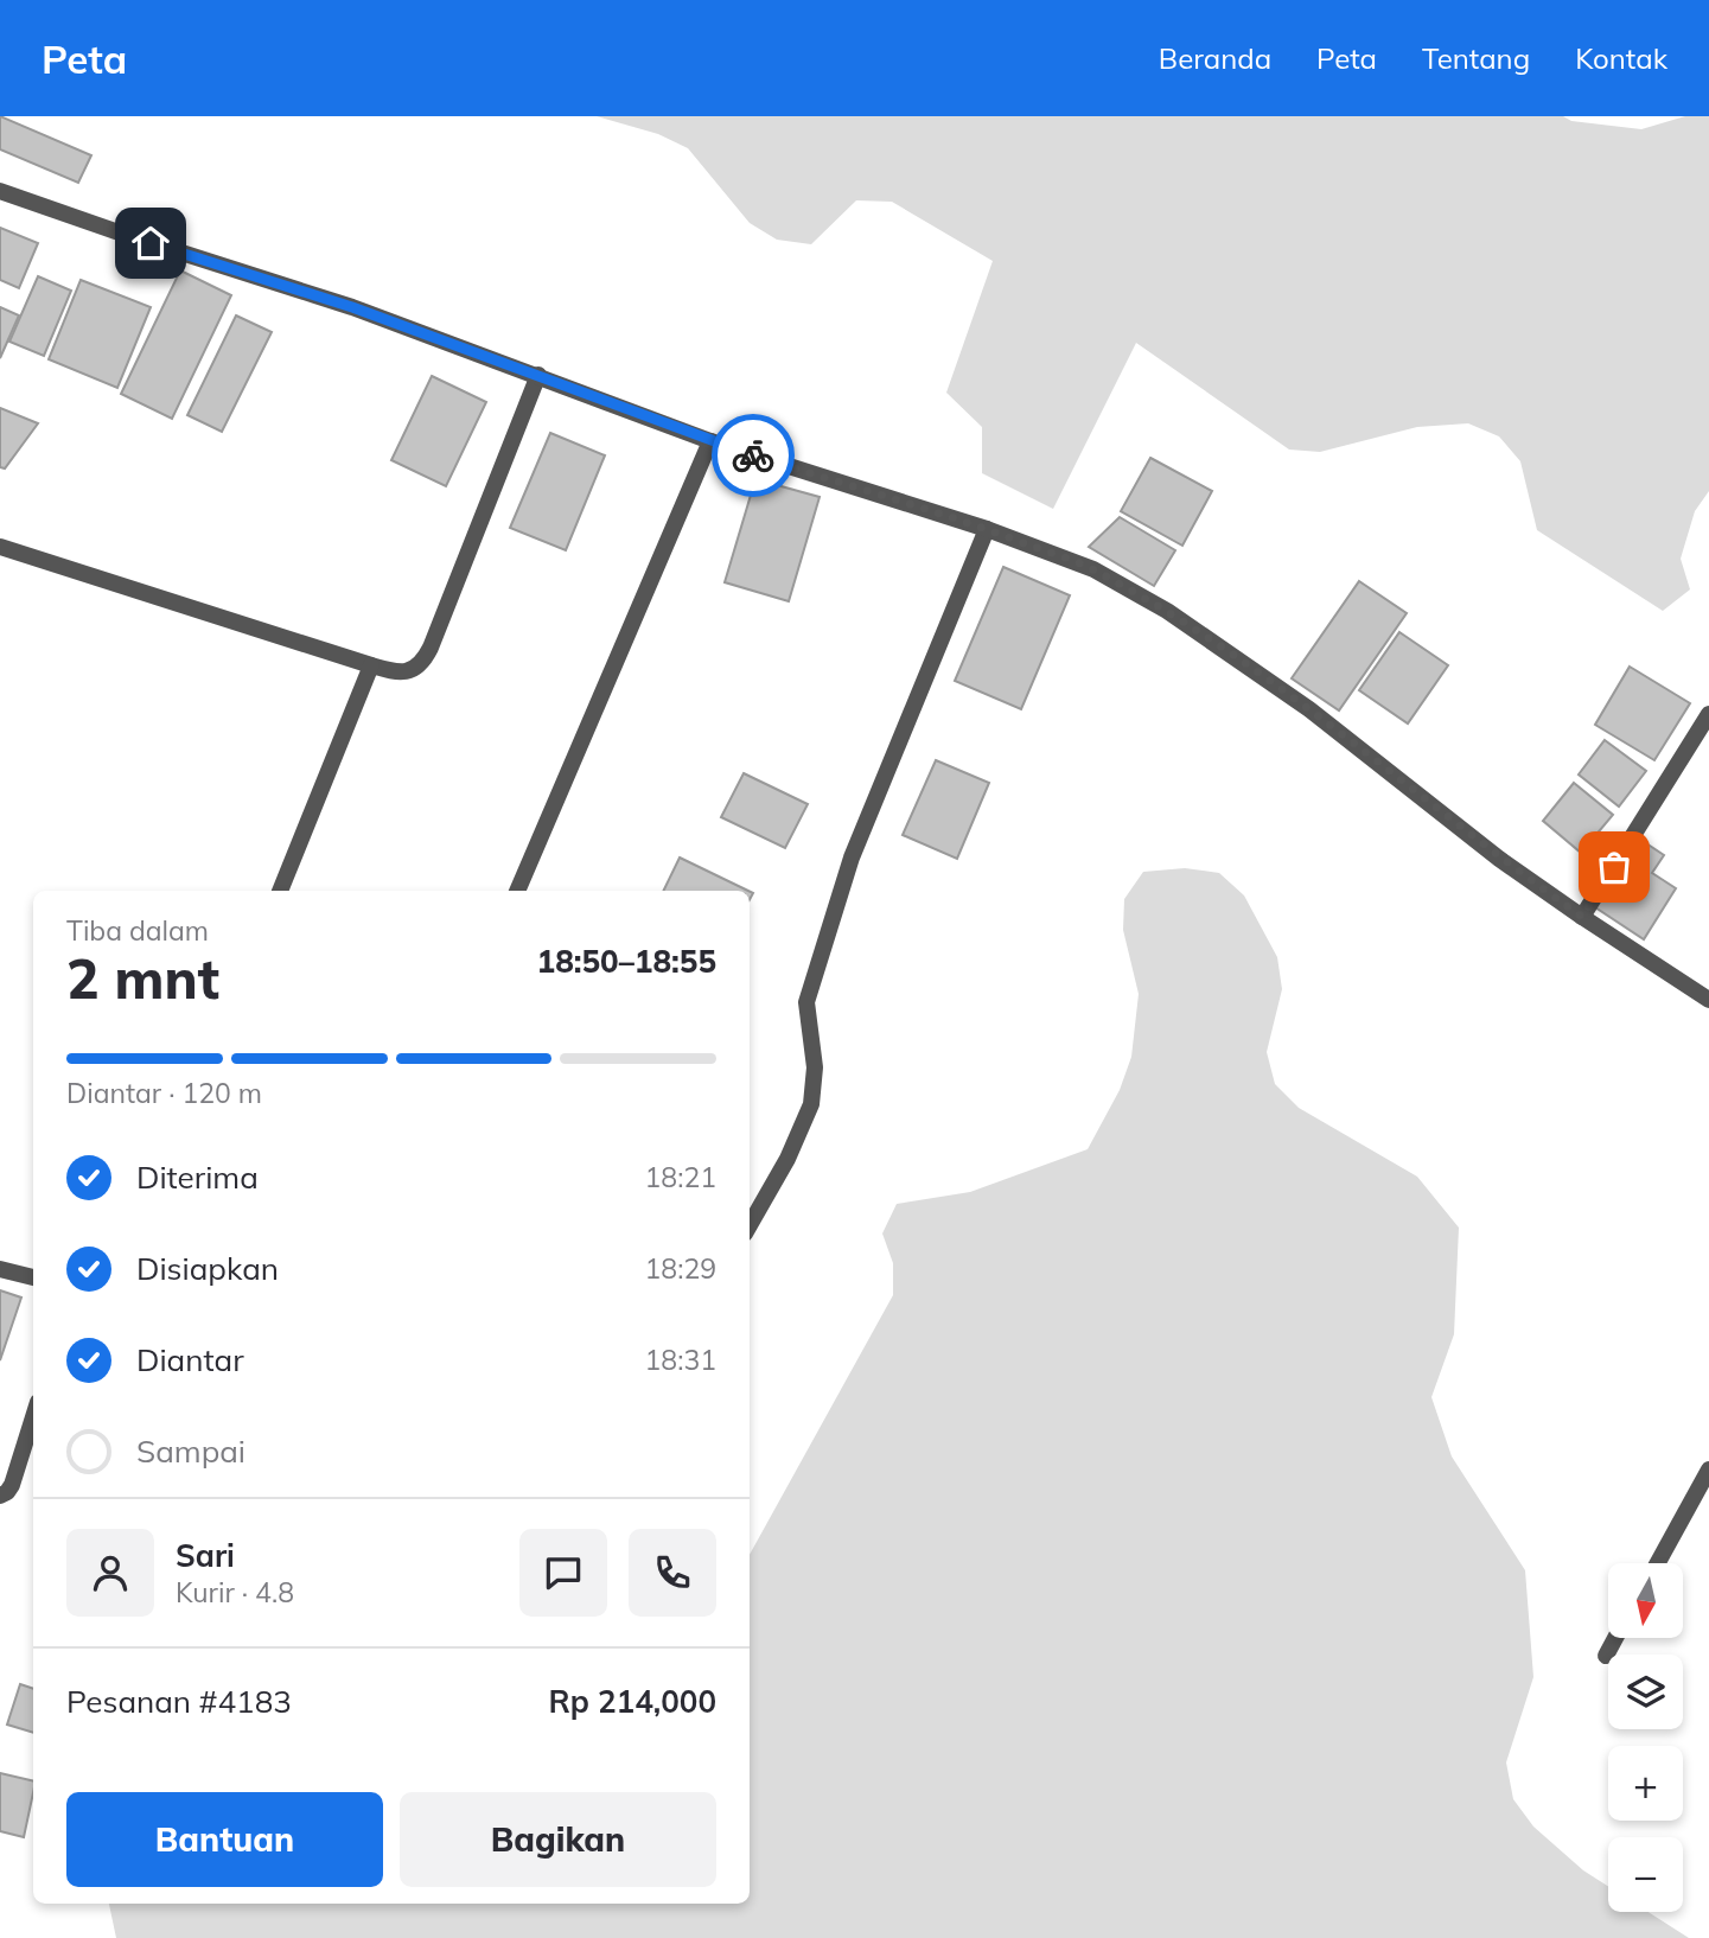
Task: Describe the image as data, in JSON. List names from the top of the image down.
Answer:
{
  "north": "bottom",
  "page": {
    "header": "Peta",
    "nav": [
      "Beranda",
      "Peta",
      "Tentang",
      "Kontak"
    ],
    "heading": ["2 mnt", "Tiba dalam", "18:50–18:55"],
    "panel": [
      "Sari",
      "Kurir · 4.8",
      "Pesanan #4183",
      "Rp 214,000"
    ],
    "bar": "Diantar · 120 m",
    "list": [
      ["Diterima", "18:21"],
      ["Disiapkan", "18:29"],
      ["Diantar", "18:31"],
      "Sampai"
    ],
    "map_buttons": ["+", "−"],
    "buttons": ["Bantuan", "Bagikan"]
  }
}
